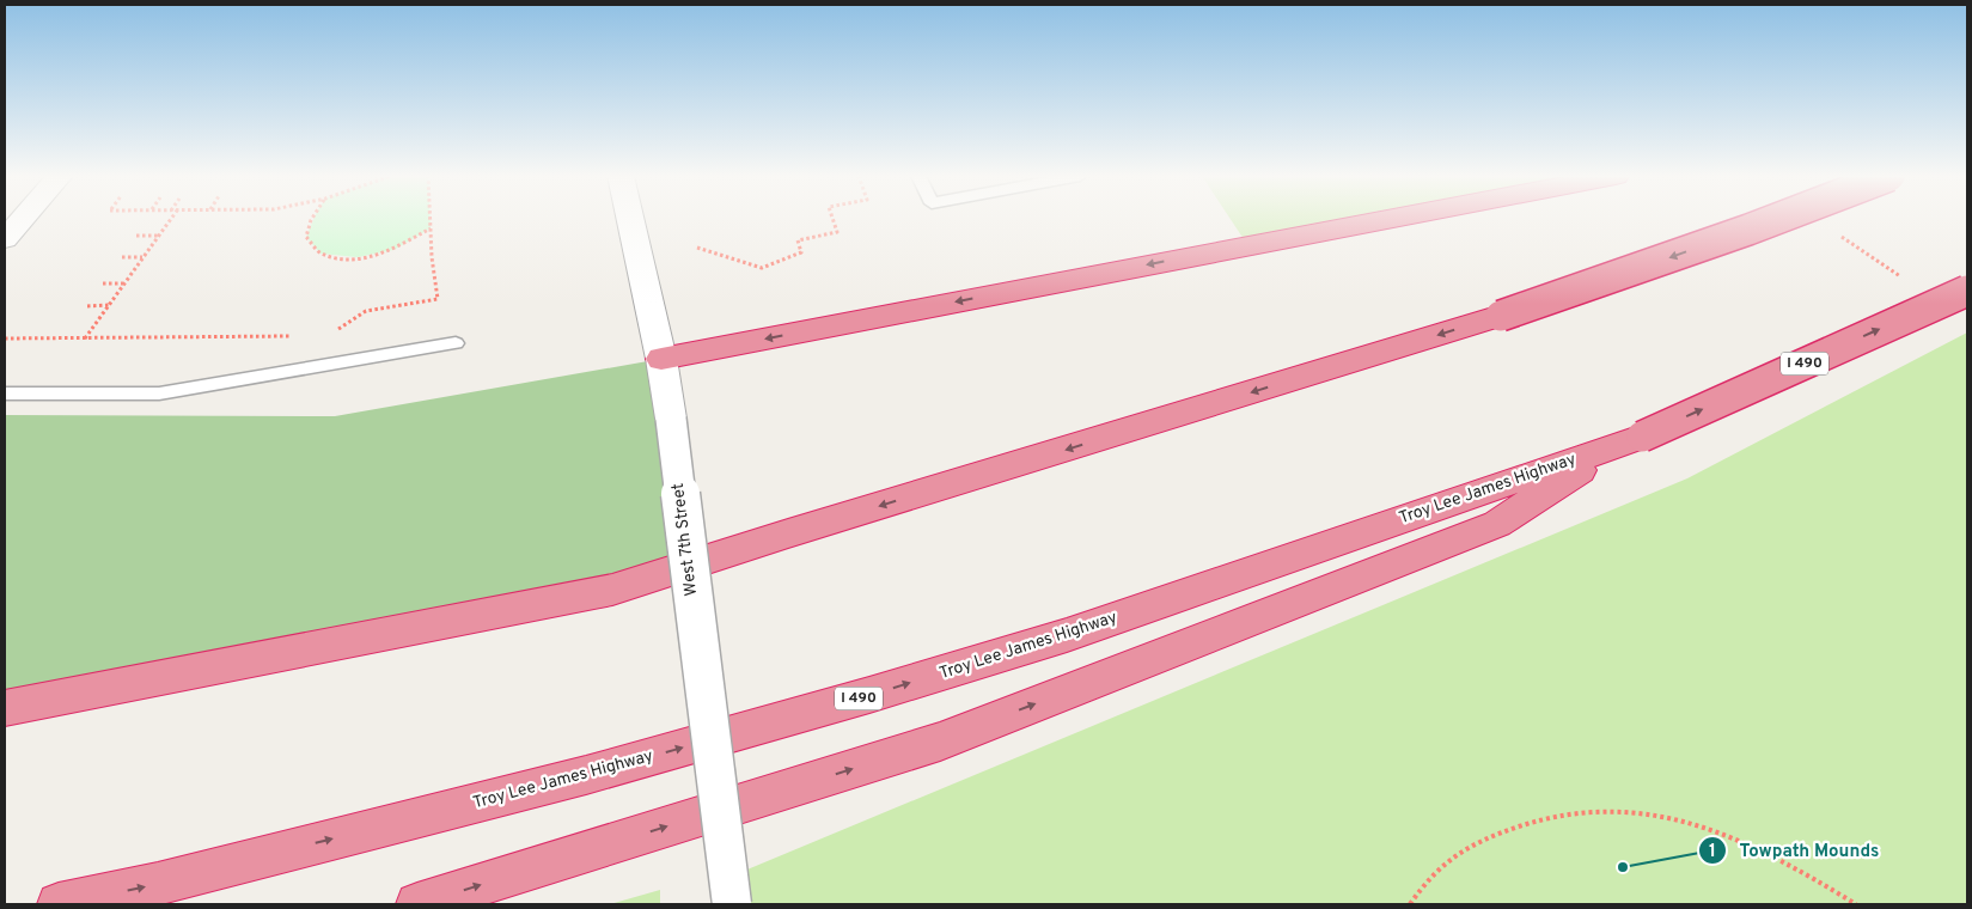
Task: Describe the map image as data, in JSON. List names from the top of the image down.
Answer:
{
  "streets": {
    "highway": ["I 490", "Troy Lee James Highway"],
    "street": ["West 7th Street"]
  },
  "places": ["Towpath Mounds"]
}
